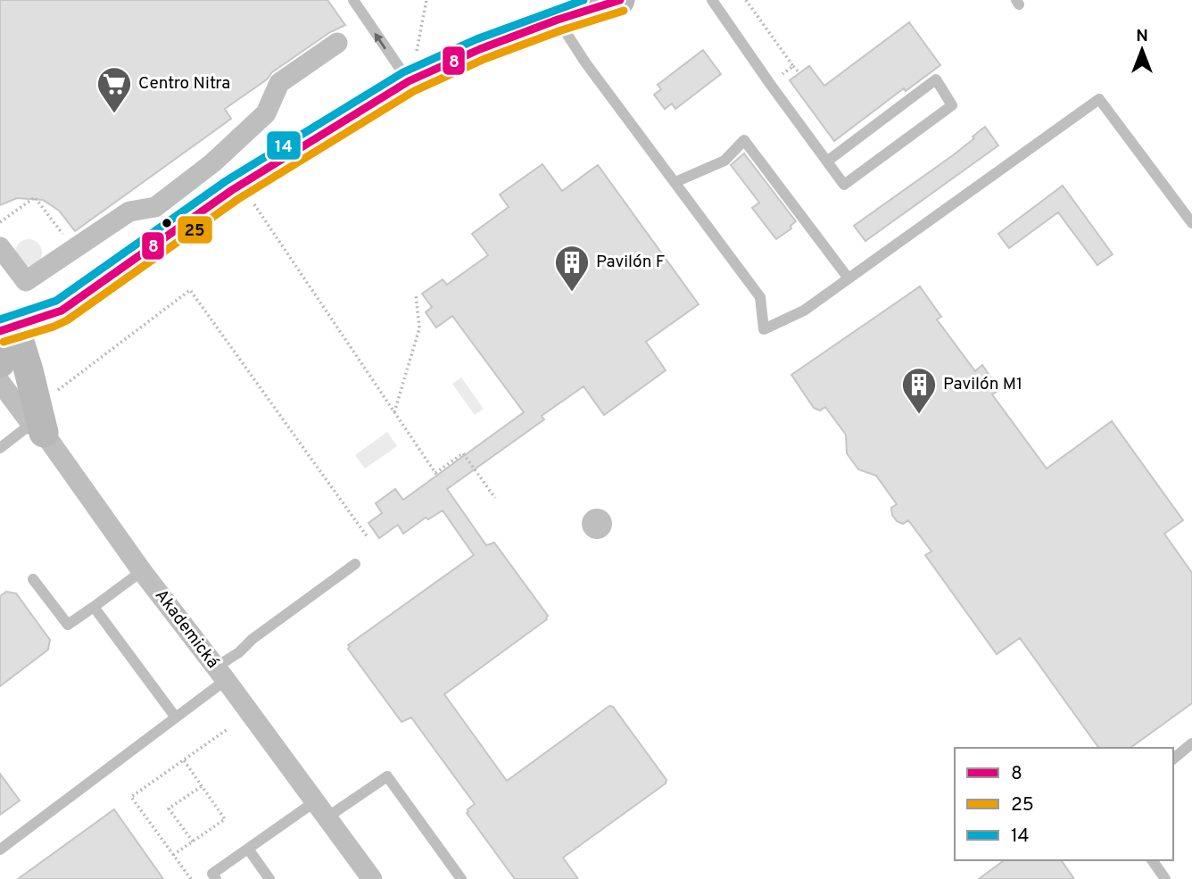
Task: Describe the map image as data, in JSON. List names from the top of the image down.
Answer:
{
  "streets": {
    "street": ["Akademická"]
  },
  "places": {
    "supermarket": ["Centro Nitra"],
    "building": ["Pavilón F", "Pavilón M1"]
  },
  "lines": ["transit line 8", "transit line 14", "transit line 25"],
  "legend": ["8", "25", "14"],
  "north": "top"
}
